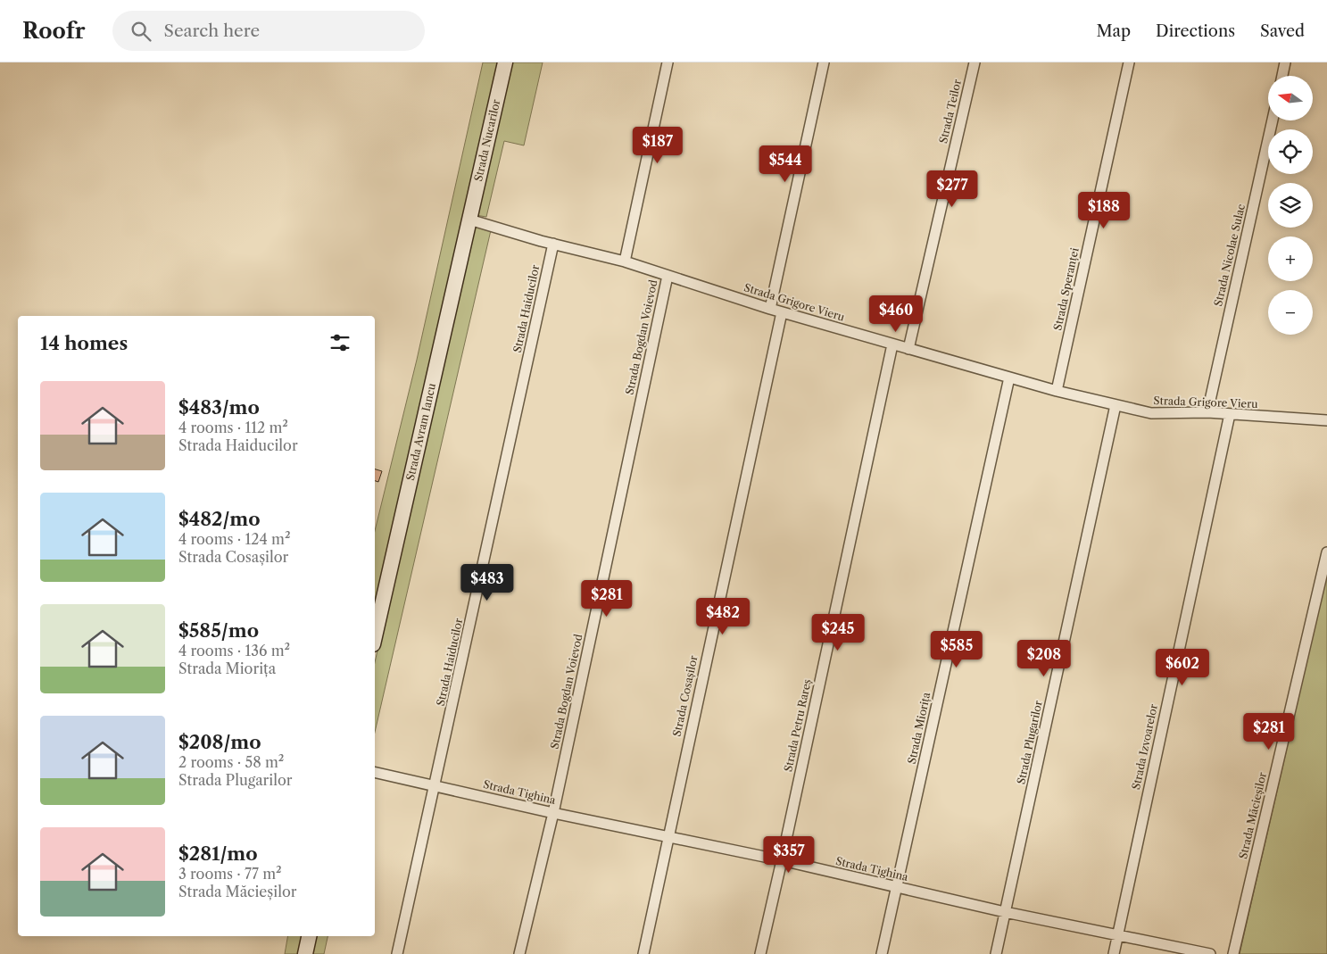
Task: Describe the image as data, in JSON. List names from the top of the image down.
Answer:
{
  "streets": {
    "street": [
      "Strada Teilor",
      "Strada Nucarilor",
      "Strada Nicolae Sulac",
      "Strada Speranței",
      "Strada Grigore Vieru",
      "Strada Haiducilor",
      "Strada Bogdan Voievod",
      "Strada Avram Iancu",
      "Strada Cosașilor",
      "Strada Petru Rareș",
      "Strada Miorița",
      "Strada Plugarilor",
      "Strada Izvoarelor",
      "Strada Tighina",
      "Strada Măcieșilor"
    ]
  },
  "crossings": [
    ["Strada Teilor", "Strada Grigore Vieru"],
    ["Strada Nucarilor", "Strada Grigore Vieru"],
    ["Strada Nucarilor", "Strada Avram Iancu"],
    ["Strada Nicolae Sulac", "Strada Grigore Vieru"],
    ["Strada Speranței", "Strada Grigore Vieru"],
    ["Strada Grigore Vieru", "Strada Haiducilor"],
    ["Strada Grigore Vieru", "Strada Bogdan Voievod"],
    ["Strada Grigore Vieru", "Strada Avram Iancu"],
    ["Strada Grigore Vieru", "Strada Cosașilor"],
    ["Strada Grigore Vieru", "Strada Petru Rareș"],
    ["Strada Grigore Vieru", "Strada Miorița"],
    ["Strada Grigore Vieru", "Strada Plugarilor"],
    ["Strada Grigore Vieru", "Strada Izvoarelor"],
    ["Strada Haiducilor", "Strada Tighina"],
    ["Strada Bogdan Voievod", "Strada Tighina"],
    ["Strada Cosașilor", "Strada Tighina"],
    ["Strada Petru Rareș", "Strada Tighina"],
    ["Strada Miorița", "Strada Tighina"],
    ["Strada Plugarilor", "Strada Tighina"],
    ["Strada Izvoarelor", "Strada Tighina"]
  ],
  "north": "left",
  "page": {
    "header": "Roofr",
    "search": "Search here",
    "nav": ["Map", "Directions", "Saved"],
    "map_buttons": ["+", "−"],
    "price": [
      "$187",
      "$544",
      "$277",
      "$188",
      "$460",
      "$483",
      "$281",
      "$482",
      "$245",
      "$585",
      "$208",
      "$602",
      "$281",
      "$357"
    ],
    "heading": "14 homes",
    "list": [
      {
        "name": "$483/mo",
        "note": "4 rooms · 112 m² · Strada Haiducilor"
      },
      {
        "name": "$482/mo",
        "note": "4 rooms · 124 m² · Strada Cosașilor"
      },
      {
        "name": "$585/mo",
        "note": "4 rooms · 136 m² · Strada Miorița"
      },
      {
        "name": "$208/mo",
        "note": "2 rooms · 58 m² · Strada Plugarilor"
      },
      {
        "name": "$281/mo",
        "note": "3 rooms · 77 m² · Strada Măcieșilor"
      }
    ]
  }
}
